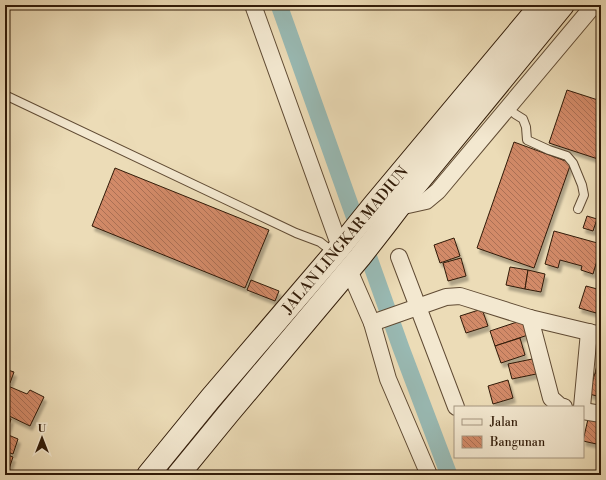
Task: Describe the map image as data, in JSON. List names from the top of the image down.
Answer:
{
  "streets": {
    "main road": ["JALAN LINGKAR MADIUN"]
  },
  "legend": ["Jalan", "Bangunan"],
  "north": "top"
}
